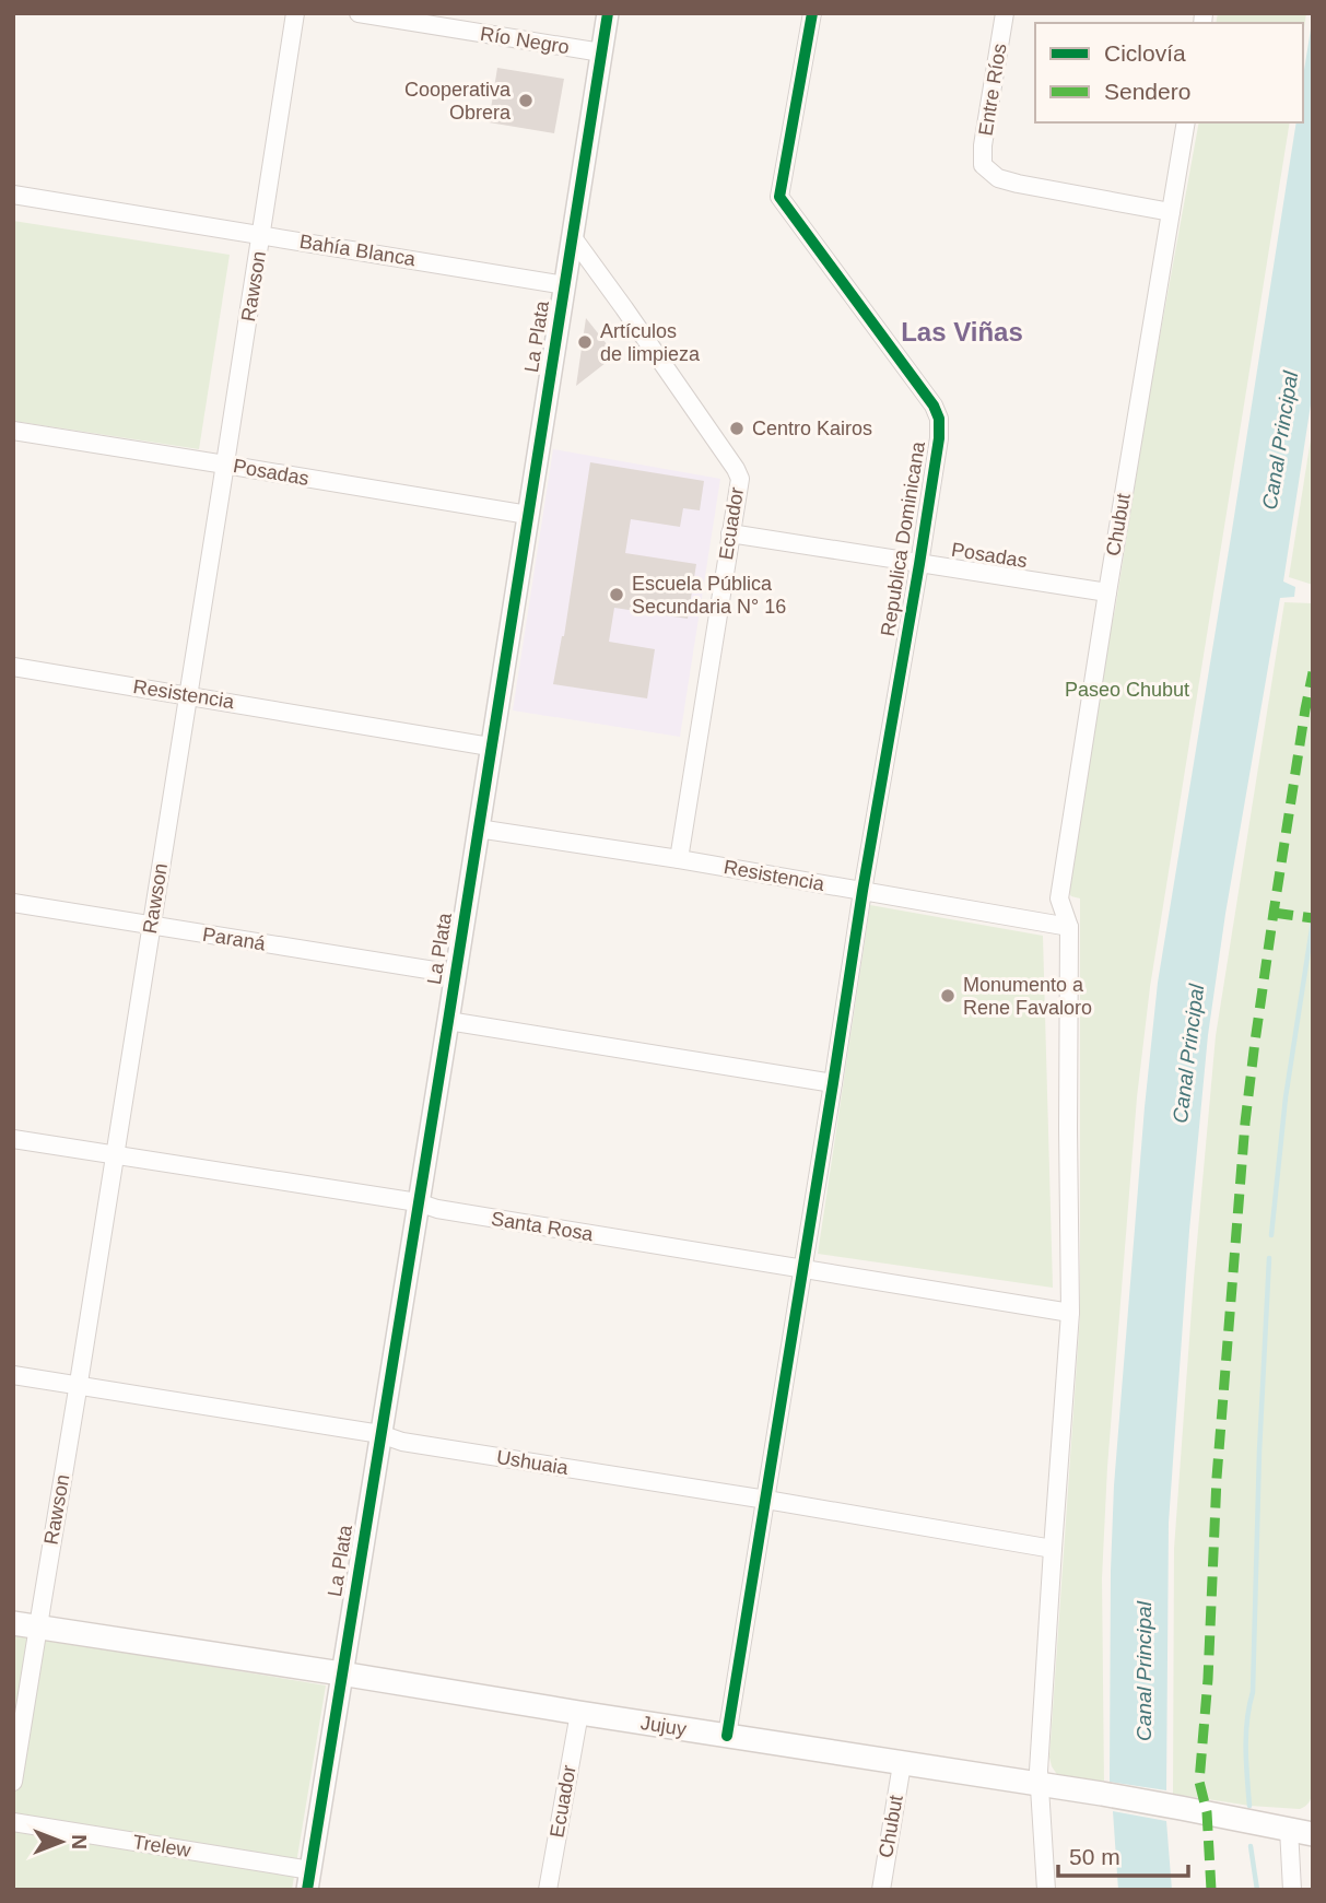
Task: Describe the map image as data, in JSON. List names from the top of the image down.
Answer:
{
  "streets": {
    "main road": ["Jujuy"],
    "street": [
      "Río Negro",
      "Entre Ríos",
      "Bahía Blanca",
      "Rawson",
      "La Plata",
      "Posadas",
      "Ecuador",
      "Chubut",
      "Republica Dominicana",
      "Resistencia",
      "Paraná",
      "Santa Rosa",
      "Ushuaia",
      "Trelew"
    ]
  },
  "crossings": [
    ["Río Negro", "La Plata"],
    ["Entre Ríos", "Chubut"],
    ["Bahía Blanca", "Rawson"],
    ["Bahía Blanca", "La Plata"],
    ["Rawson", "Posadas"],
    ["Rawson", "Resistencia"],
    ["Rawson", "Paraná"],
    ["Rawson", "Santa Rosa"],
    ["Rawson", "Ushuaia"],
    ["Rawson", "Jujuy"],
    ["La Plata", "Posadas"],
    ["La Plata", "Ecuador"],
    ["La Plata", "Resistencia"],
    ["La Plata", "Paraná"],
    ["La Plata", "Santa Rosa"],
    ["La Plata", "Ushuaia"],
    ["La Plata", "Jujuy"],
    ["La Plata", "Trelew"],
    ["Posadas", "Ecuador"],
    ["Posadas", "Chubut"],
    ["Posadas", "Republica Dominicana"],
    ["Ecuador", "Resistencia"],
    ["Ecuador", "Jujuy"],
    ["Chubut", "Resistencia"],
    ["Chubut", "Santa Rosa"],
    ["Chubut", "Ushuaia"],
    ["Chubut", "Jujuy"],
    ["Republica Dominicana", "Resistencia"],
    ["Republica Dominicana", "Santa Rosa"],
    ["Republica Dominicana", "Ushuaia"],
    ["Republica Dominicana", "Jujuy"]
  ],
  "districts": ["Las Viñas"],
  "water": ["Canal Principal"],
  "parks": ["Paseo Chubut"],
  "places": [
    "Cooperativa Obrera",
    "Artículos de limpieza",
    "Centro Kairos",
    "Escuela Pública Secundaria N° 16",
    "Monumento a Rene Favaloro"
  ],
  "legend": ["Ciclovía", "Sendero"],
  "scale_bar": "50 m",
  "north": "right"
}
